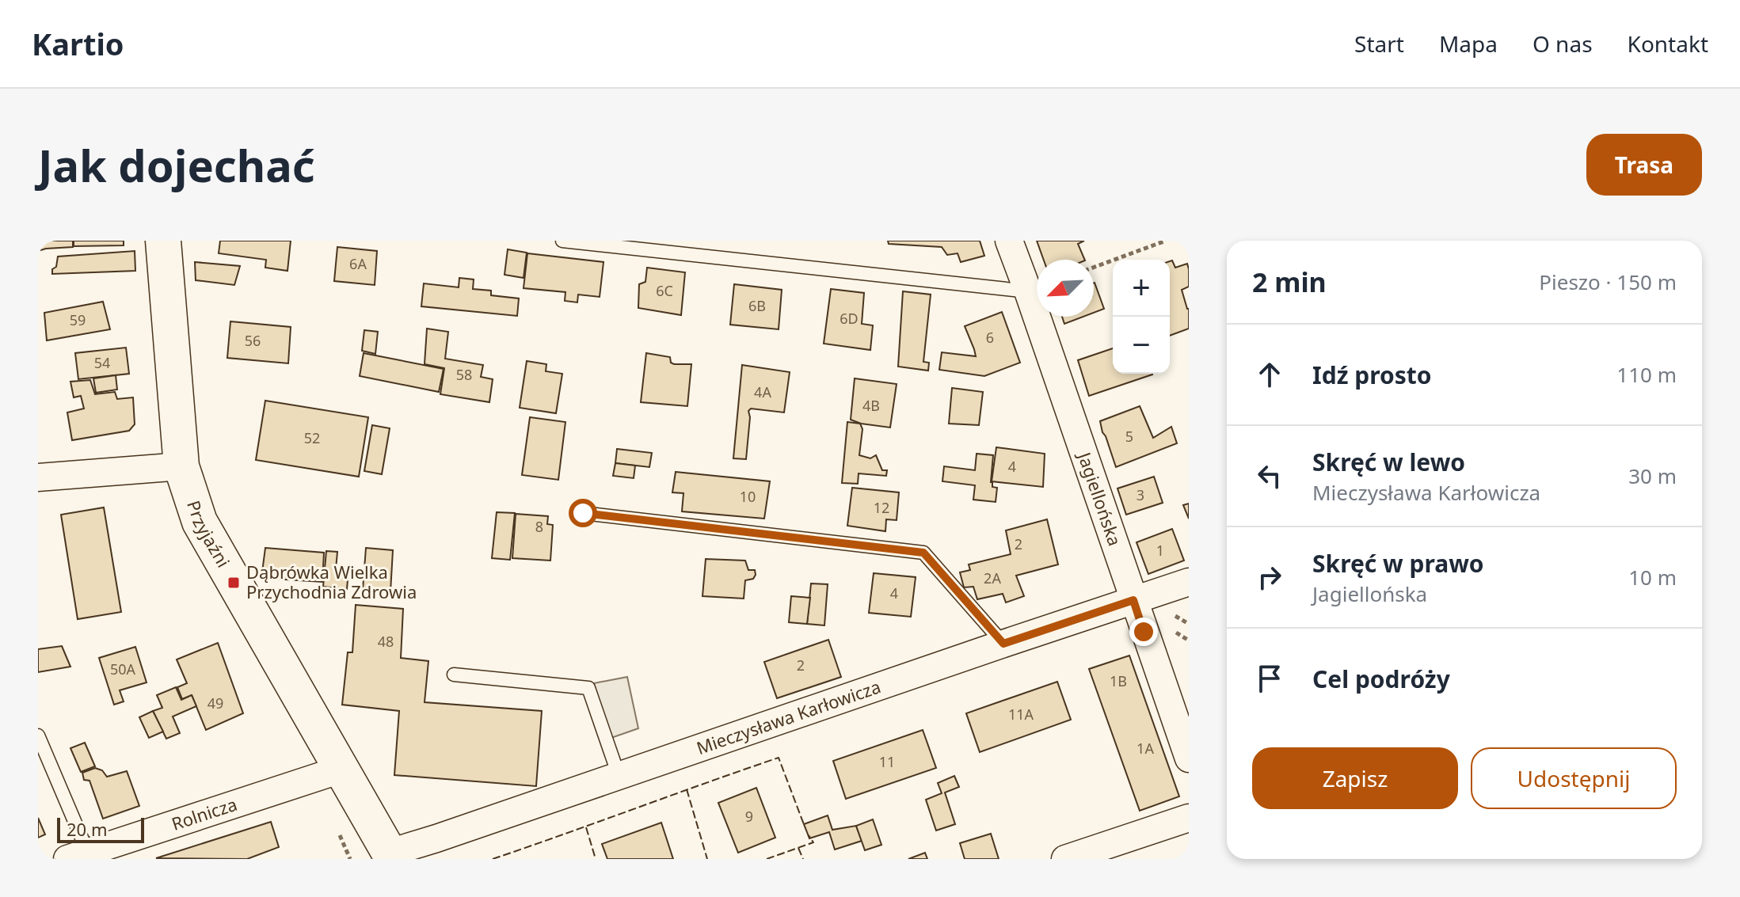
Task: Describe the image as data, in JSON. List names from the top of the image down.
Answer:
{
  "streets": {
    "street": [
      "Jagiellońska",
      "Przyjaźni",
      "Mieczysława Karłowicza",
      "Rolnicza"
    ]
  },
  "crossings": [
    ["Jagiellońska", "Mieczysława Karłowicza"],
    ["Przyjaźni", "Mieczysława Karłowicza"],
    ["Przyjaźni", "Rolnicza"]
  ],
  "places": {
    "transit": ["Dąbrówka Wielka Przychodnia Zdrowia"]
  },
  "house_numbers": [
    "6A",
    "6C",
    "6B",
    "6D",
    "59",
    "6",
    "56",
    "54",
    "58",
    "4A",
    "4B",
    "5",
    "52",
    "4",
    "3",
    "10",
    "12",
    "8",
    "2",
    "1",
    "2A",
    "4",
    "48",
    "2",
    "50A",
    "1B",
    "49",
    "11A",
    "1A",
    "11",
    "9"
  ],
  "scale_bar": "20 m",
  "north": "bottom left",
  "page": {
    "header": "Kartio",
    "nav": [
      "Start",
      "Mapa",
      "O nas",
      "Kontakt"
    ],
    "buttons": [
      "Trasa",
      ["Zapisz", "Udostępnij"]
    ],
    "title": "Jak dojechać",
    "heading": ["2 min", "Pieszo · 150 m"],
    "map_buttons": ["+", "−"],
    "list": [
      ["Idź prosto", "110 m"],
      ["Skręć w lewo", "Mieczysława Karłowicza", "30 m"],
      ["Skręć w prawo", "Jagiellońska", "10 m"],
      "Cel podróży"
    ],
    "scale": "20 m"
  }
}
